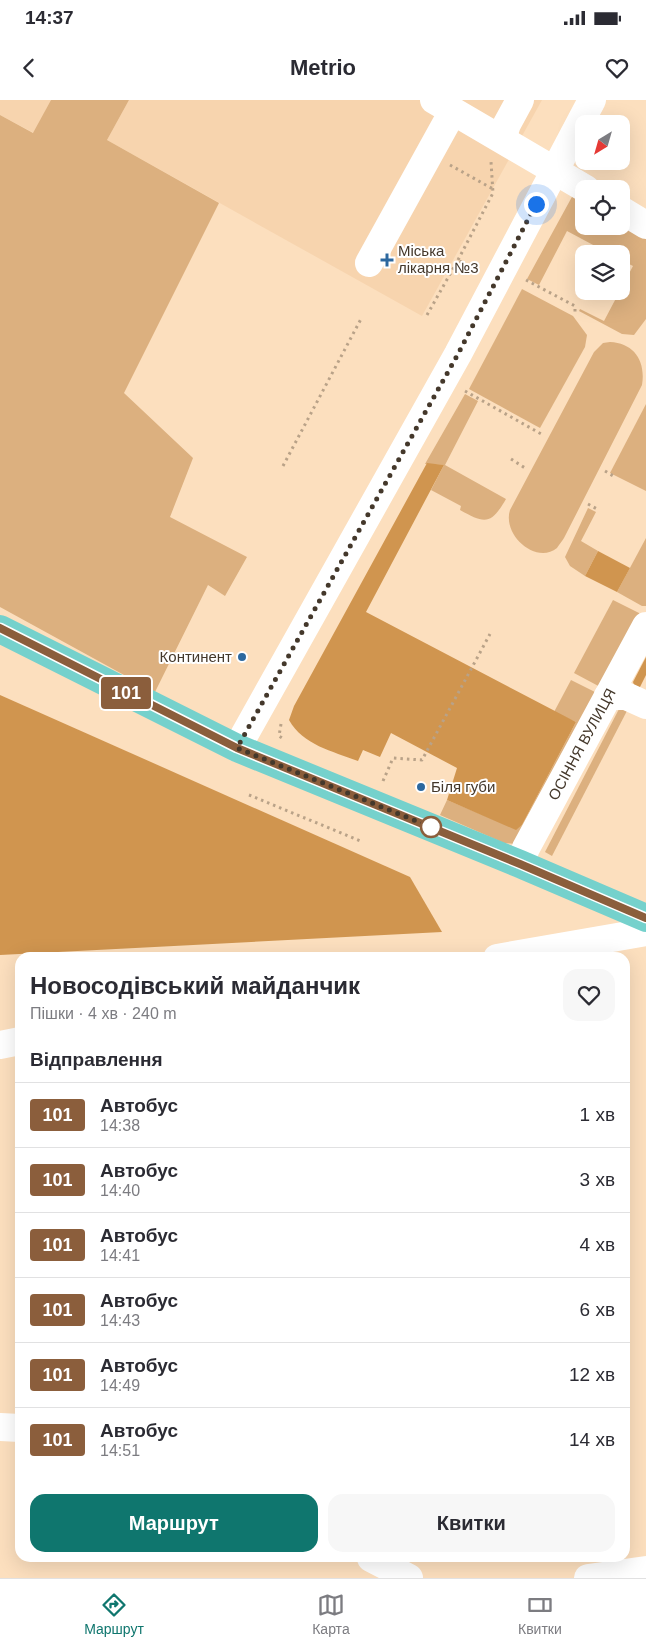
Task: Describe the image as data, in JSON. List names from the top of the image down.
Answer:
{
  "streets": {
    "street": ["ОСІННЯ ВУЛИЦЯ"]
  },
  "places": {
    "health": ["Міська лікарня №3"],
    "other": ["Континент", "Біля губи"]
  },
  "lines": ["bus line 101"],
  "north": "bottom left",
  "page": {
    "status": "14:37",
    "header": "Metrio",
    "on_map": "101",
    "heading": [
      ["Новосодівський майданчик", "Пішки · 4 хв · 240 m"],
      "Відправлення"
    ],
    "list": [
      {
        "mark": "101",
        "name": "Автобус",
        "note": "14:38",
        "value": "1 хв"
      },
      {
        "mark": "101",
        "name": "Автобус",
        "note": "14:40",
        "value": "3 хв"
      },
      {
        "mark": "101",
        "name": "Автобус",
        "note": "14:41",
        "value": "4 хв"
      },
      {
        "mark": "101",
        "name": "Автобус",
        "note": "14:43",
        "value": "6 хв"
      },
      {
        "mark": "101",
        "name": "Автобус",
        "note": "14:49",
        "value": "12 хв"
      },
      {
        "mark": "101",
        "name": "Автобус",
        "note": "14:51",
        "value": "14 хв"
      }
    ],
    "buttons": ["Маршрут", "Квитки"],
    "tabs": ["Маршрут", "Карта", "Квитки"]
  }
}
